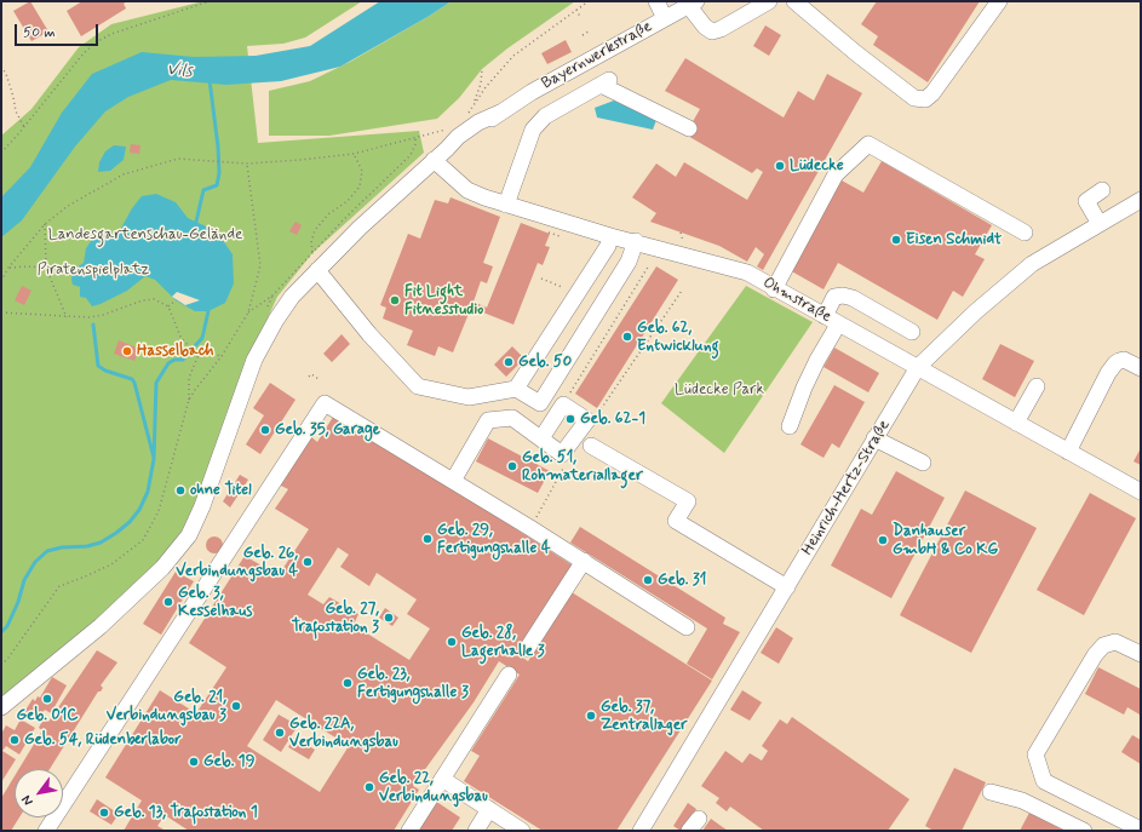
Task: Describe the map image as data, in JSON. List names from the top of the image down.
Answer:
{
  "streets": {
    "street": ["Bayernwerkstraße", "Ohmstraße", "Heinrich-Hertz-Straße"]
  },
  "crossings": [
    ["Bayernwerkstraße", "Ohmstraße"],
    ["Ohmstraße", "Heinrich-Hertz-Straße"]
  ],
  "water": ["Vils"],
  "parks": ["Landesgartenschau-Gelände", "Piratenspielplatz", "Lüdecke Park"],
  "places": [
    "Lüdecke",
    "Eisen Schmidt",
    "Fit Light Fitnesstudio",
    "Geb. 62, Entwicklung",
    "Hasselbach",
    "Geb. 50",
    "Geb. 62-1",
    "Geb. 35, Garage",
    "Geb. 51, Rohmateriallager",
    "ohne Titel",
    "Geb. 29, Fertigungshalle 4",
    "Danhauser GmbH & Co KG",
    "Geb. 26, Verbindungsbau 4",
    "Geb. 31",
    "Geb. 3, Kesselhaus",
    "Geb. 27, Trafostation 3",
    "Geb. 28, Lagerhalle 3",
    "Geb. 23, Fertigungshalle 3",
    "Geb. 01C",
    "Geb. 21, Verbindungsbau 3",
    "Geb. 37, Zentrallager",
    "Geb. 22A, Verbindungsbau",
    "Geb. 54, Rüdenberlabor",
    "Geb. 19",
    "Geb. 22, Verbindungsbau",
    "Geb. 13, Trafostation 1"
  ],
  "scale_bar": "50 m",
  "north": "bottom left"
}
